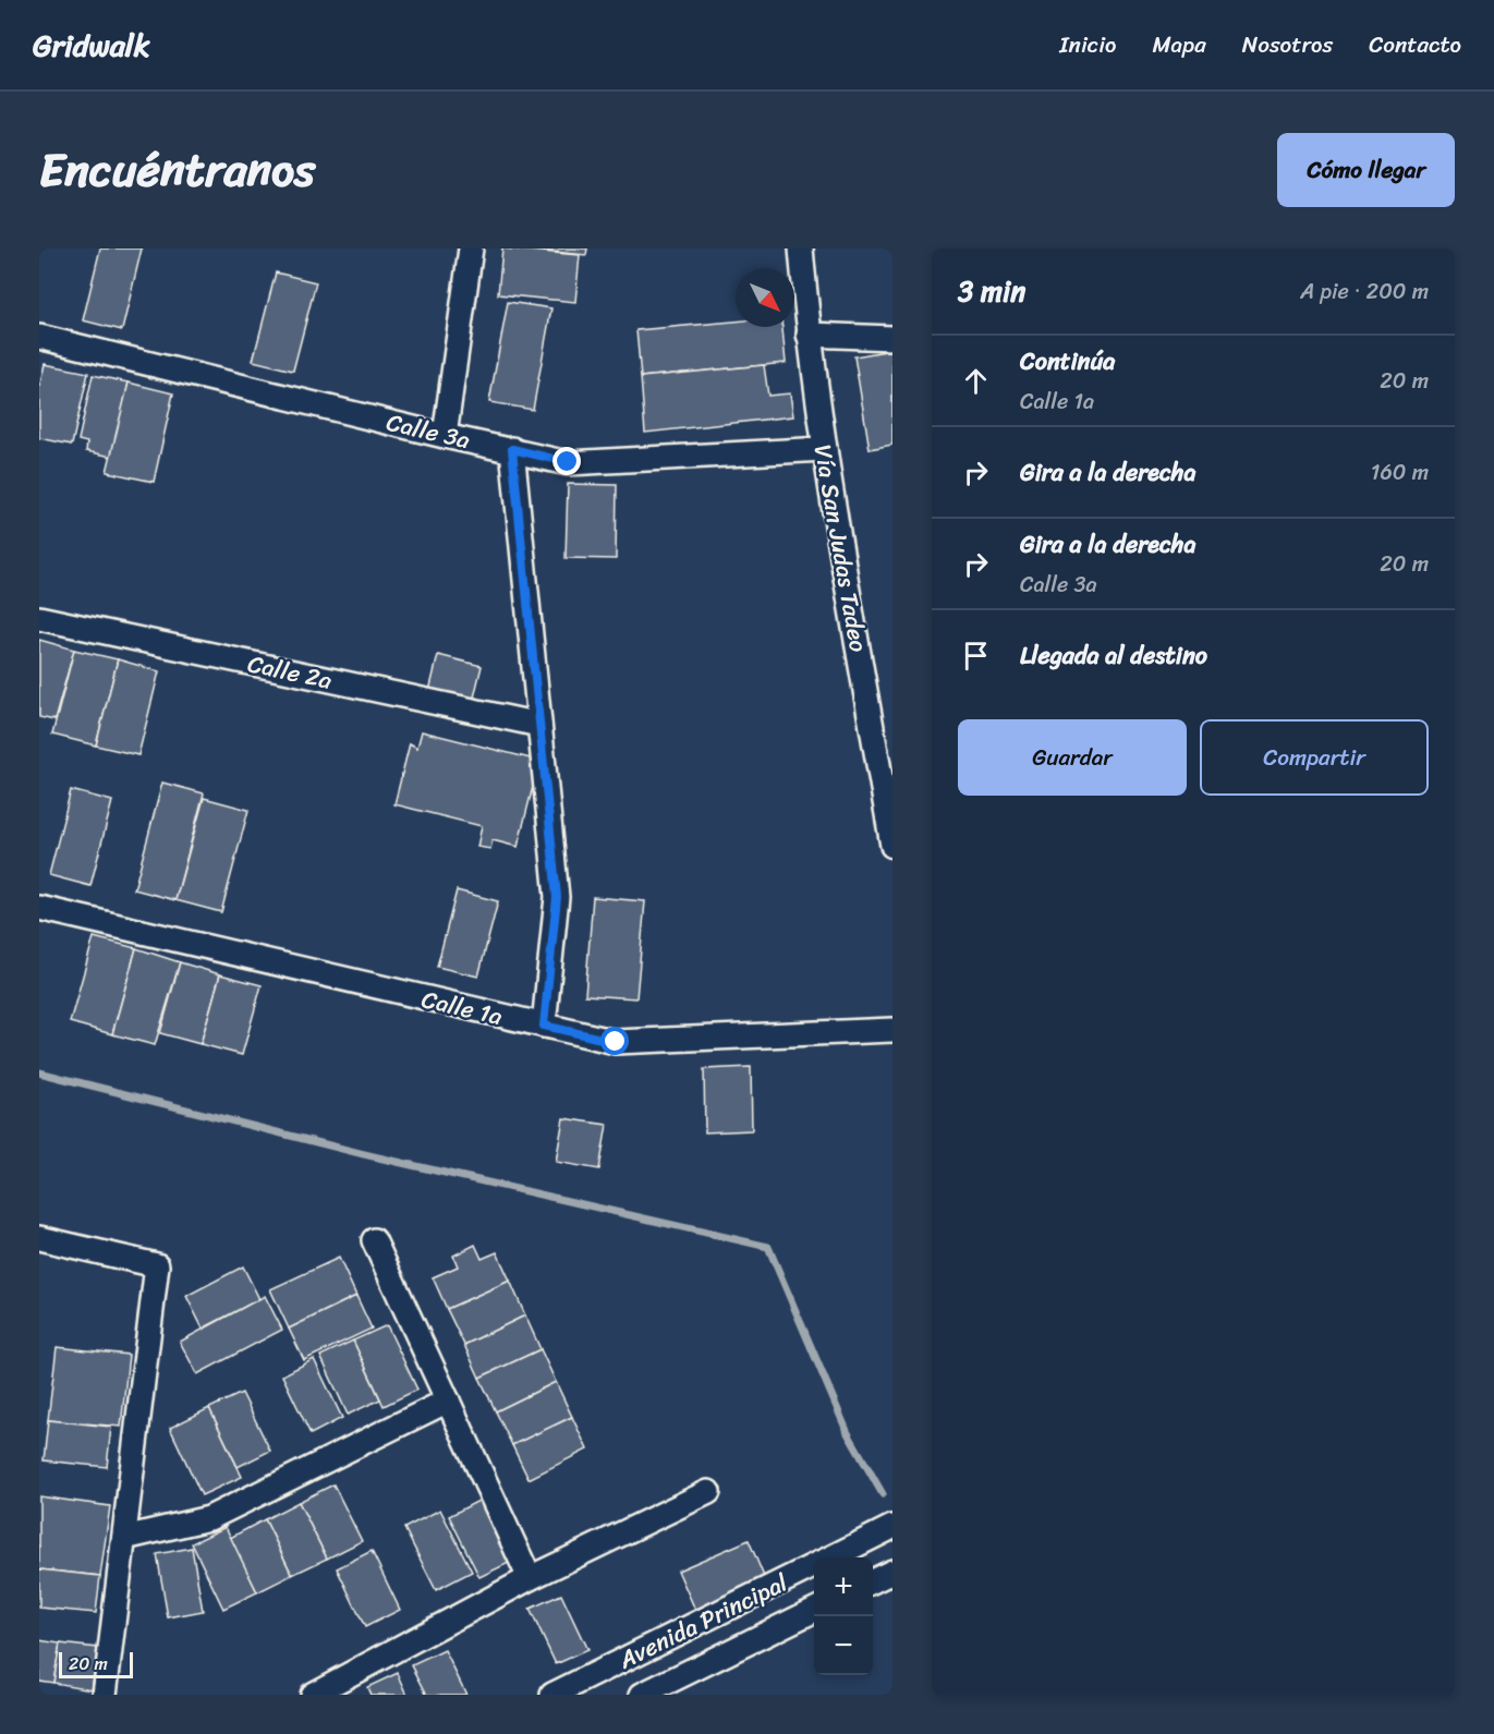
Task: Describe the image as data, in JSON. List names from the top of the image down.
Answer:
{
  "streets": {
    "street": [
      "Calle 3a",
      "Vía San Judas Tadeo",
      "Calle 2a",
      "Calle 1a",
      "Avenida Principal"
    ]
  },
  "crossings": [
    ["Calle 3a", "Vía San Judas Tadeo"]
  ],
  "scale_bar": "20 m",
  "north": "bottom right",
  "page": {
    "header": "Gridwalk",
    "nav": [
      "Inicio",
      "Mapa",
      "Nosotros",
      "Contacto"
    ],
    "title": "Encuéntranos",
    "buttons": [
      "Cómo llegar",
      ["Guardar", "Compartir"]
    ],
    "heading": ["3 min", "A pie · 200 m"],
    "list": [
      ["Continúa", "Calle 1a", "20 m"],
      ["Gira a la derecha", "160 m"],
      ["Gira a la derecha", "Calle 3a", "20 m"],
      "Llegada al destino"
    ],
    "map_buttons": ["+", "−"],
    "scale": "20 m"
  }
}
